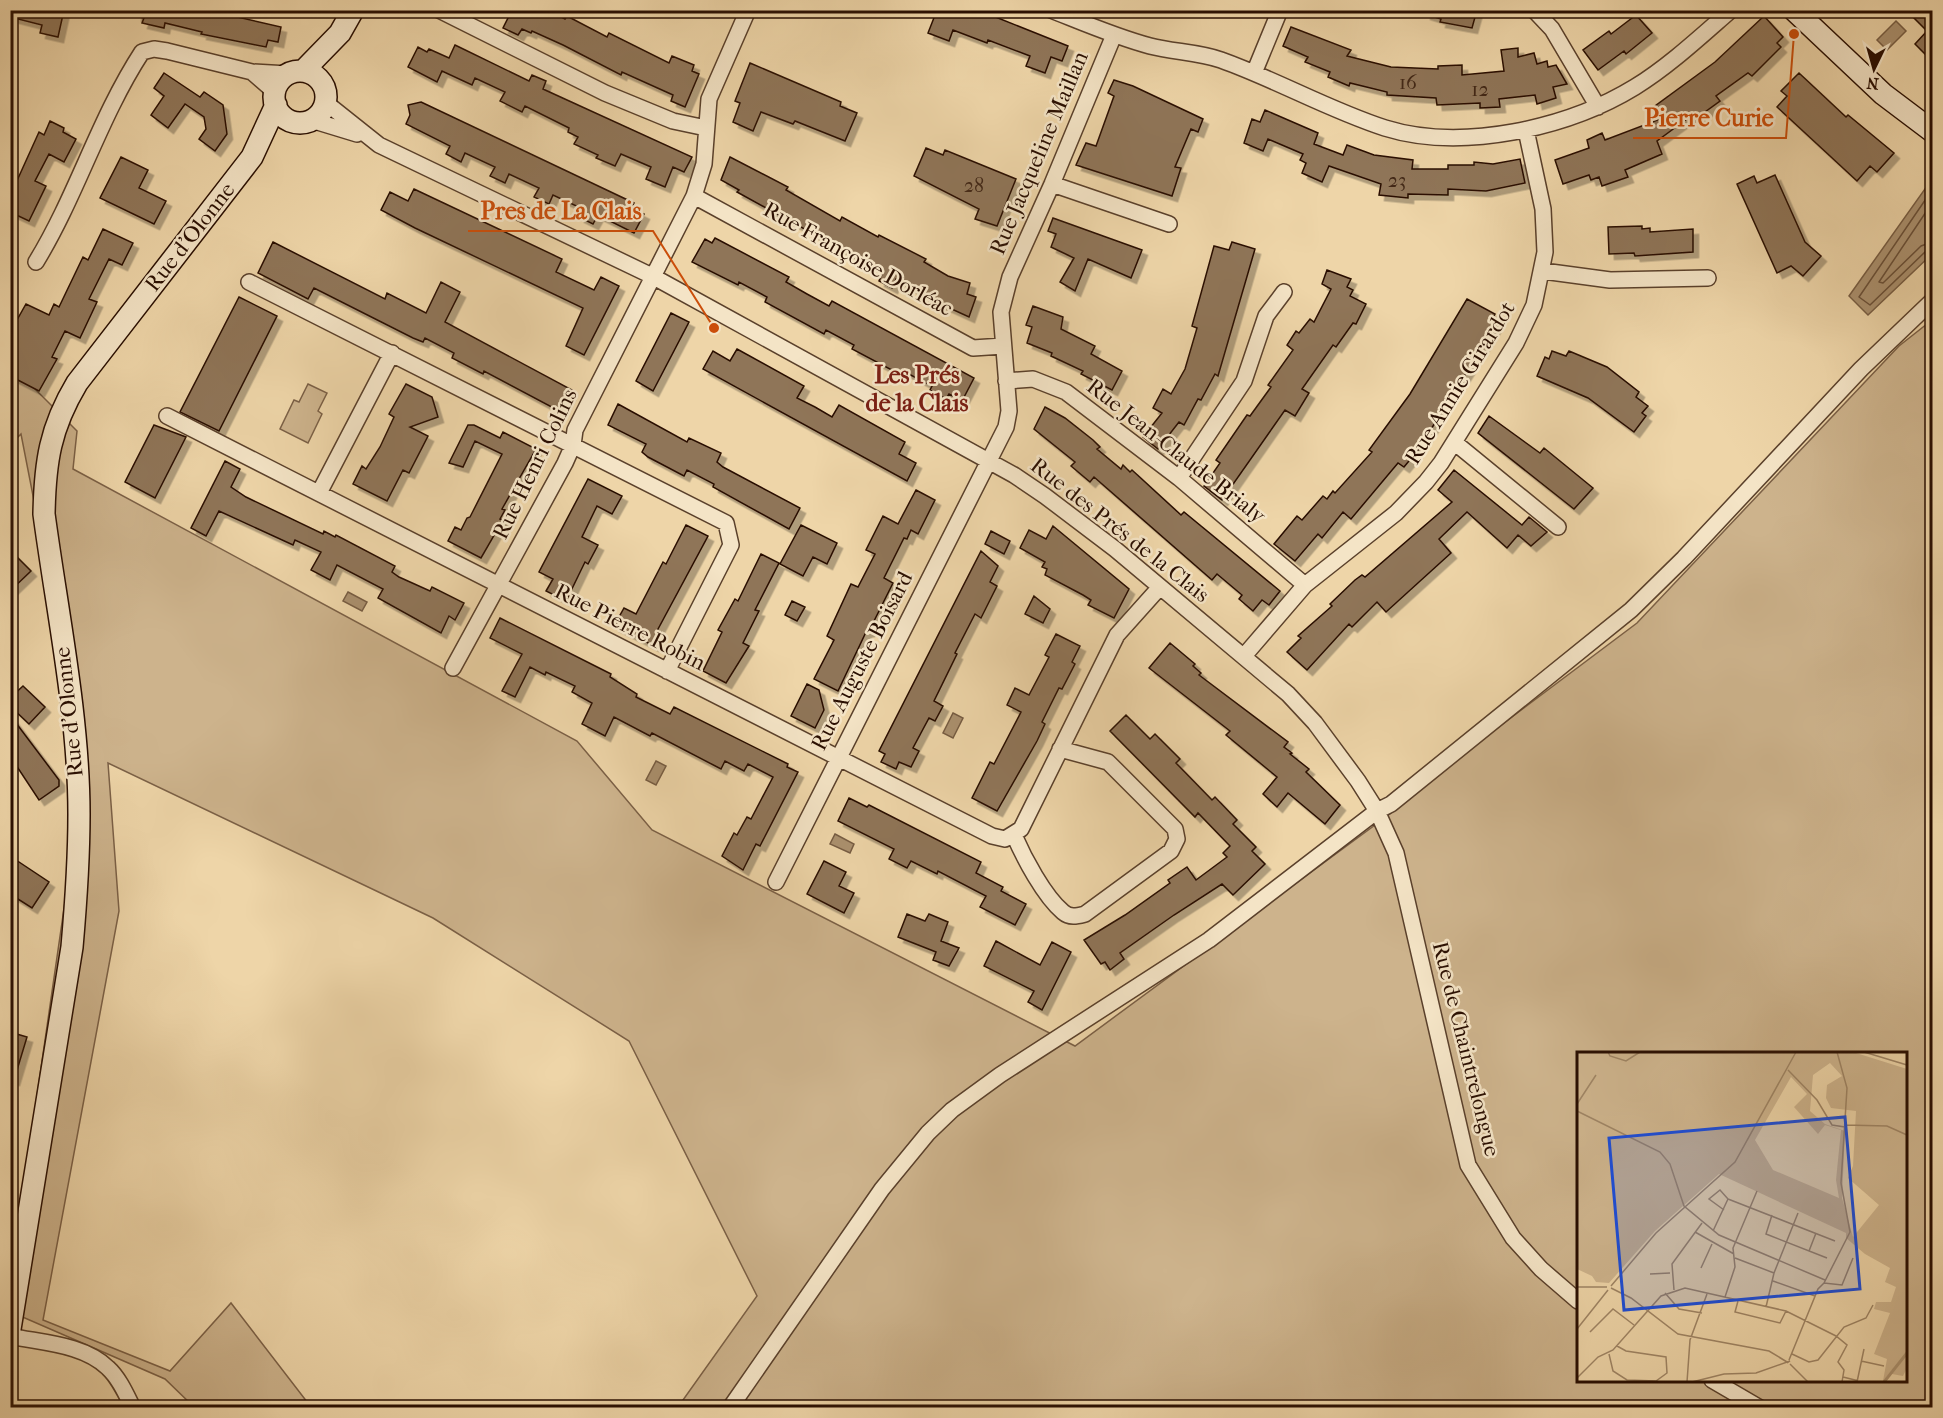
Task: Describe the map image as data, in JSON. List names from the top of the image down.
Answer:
{
  "streets": {
    "street": [
      "Rue Jacqueline Maillan",
      "Rue d'Olonne",
      "Rue Françoise Dorléac",
      "Rue Annie Girardot",
      "Rue Jean-Claude Brialy",
      "Rue Henri Colins",
      "Rue des Prés de la Clais",
      "Rue Pierre Robin",
      "Rue Auguste Boisard",
      "Rue de Chaintrelongue"
    ]
  },
  "crossings": [
    ["Rue Jacqueline Maillan", "Rue Françoise Dorléac"],
    ["Rue Jacqueline Maillan", "Rue Annie Girardot"],
    ["Rue Jacqueline Maillan", "Rue Jean-Claude Brialy"],
    ["Rue Jacqueline Maillan", "Rue des Prés de la Clais"],
    ["Rue Jacqueline Maillan", "Rue Auguste Boisard"],
    ["Rue d'Olonne", "Rue des Prés de la Clais"],
    ["Rue Françoise Dorléac", "Rue Henri Colins"],
    ["Rue Annie Girardot", "Rue Jean-Claude Brialy"],
    ["Rue Annie Girardot", "Rue des Prés de la Clais"],
    ["Rue Henri Colins", "Rue des Prés de la Clais"],
    ["Rue Henri Colins", "Rue Pierre Robin"],
    ["Rue des Prés de la Clais", "Rue Auguste Boisard"],
    ["Rue des Prés de la Clais", "Rue de Chaintrelongue"],
    ["Rue Pierre Robin", "Rue Auguste Boisard"]
  ],
  "districts": ["Les Prés de la Clais"],
  "places": ["Pierre Curie", "Pres de La Clais"],
  "house_numbers": [
    "16",
    "12",
    "23",
    "28"
  ],
  "north": "bottom"
}
